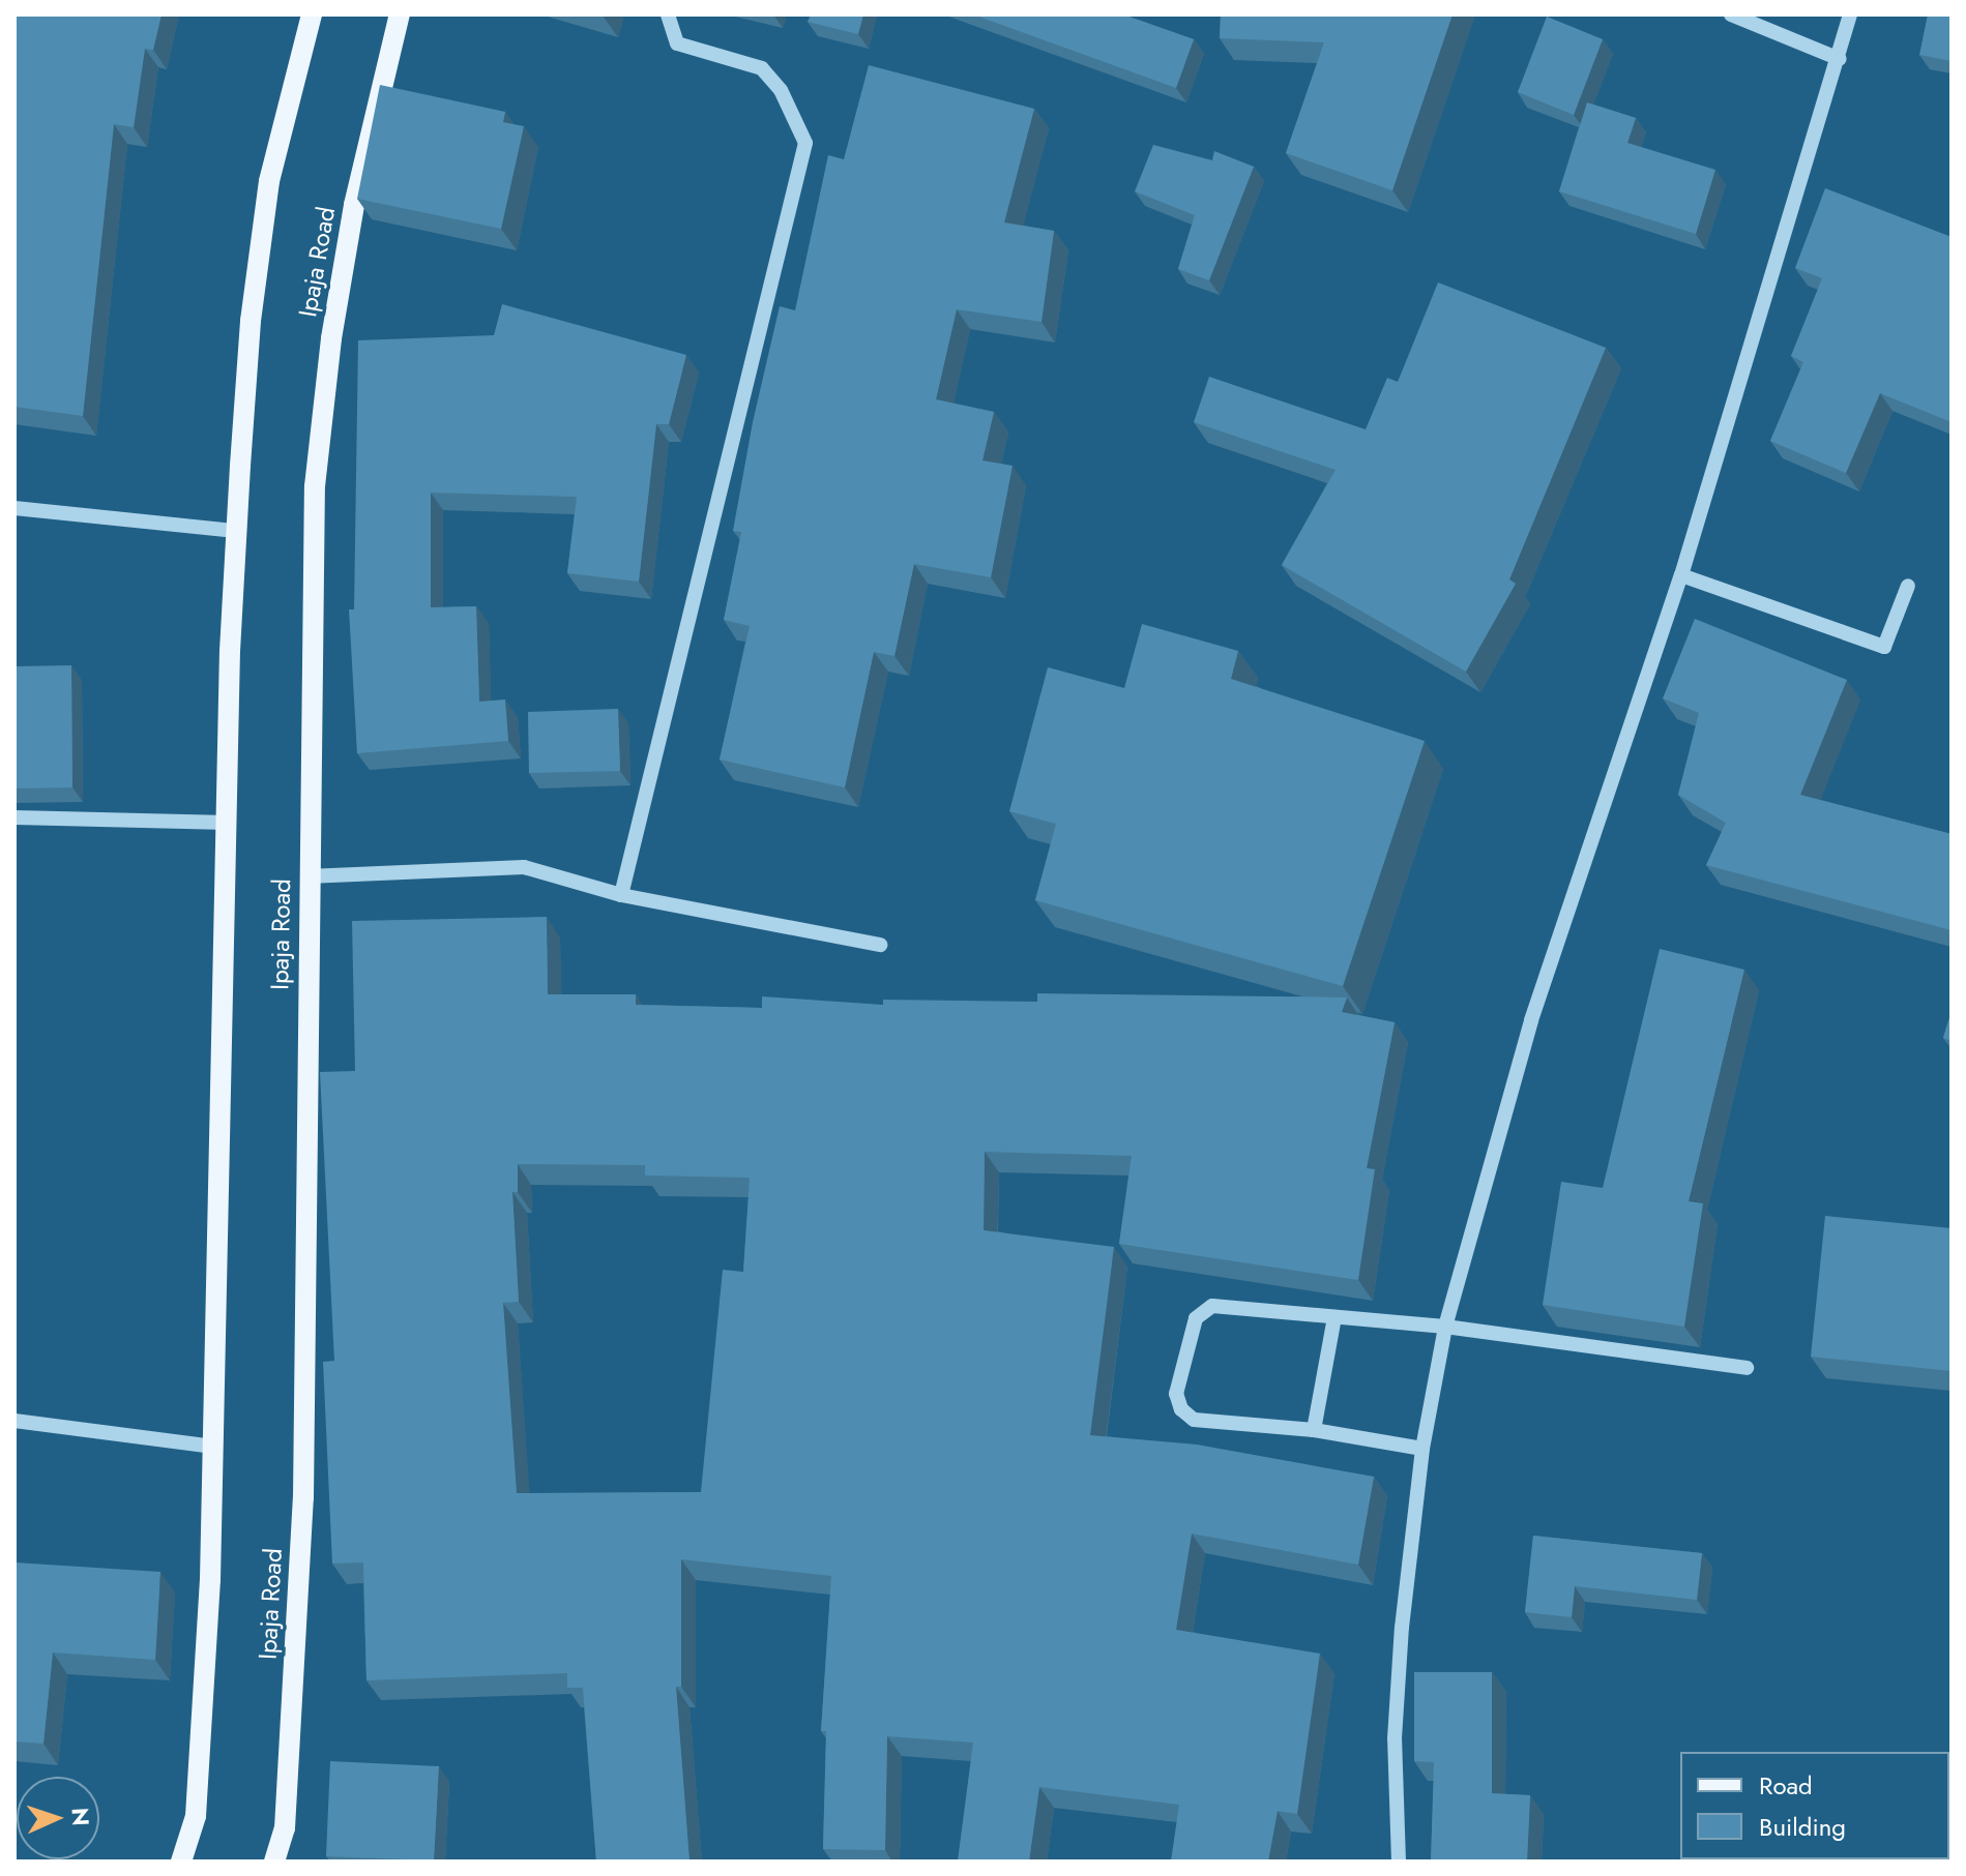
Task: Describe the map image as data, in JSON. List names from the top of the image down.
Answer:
{
  "streets": {
    "main road": ["Ipaja Road"]
  },
  "legend": ["Road", "Building"],
  "north": "right"
}
